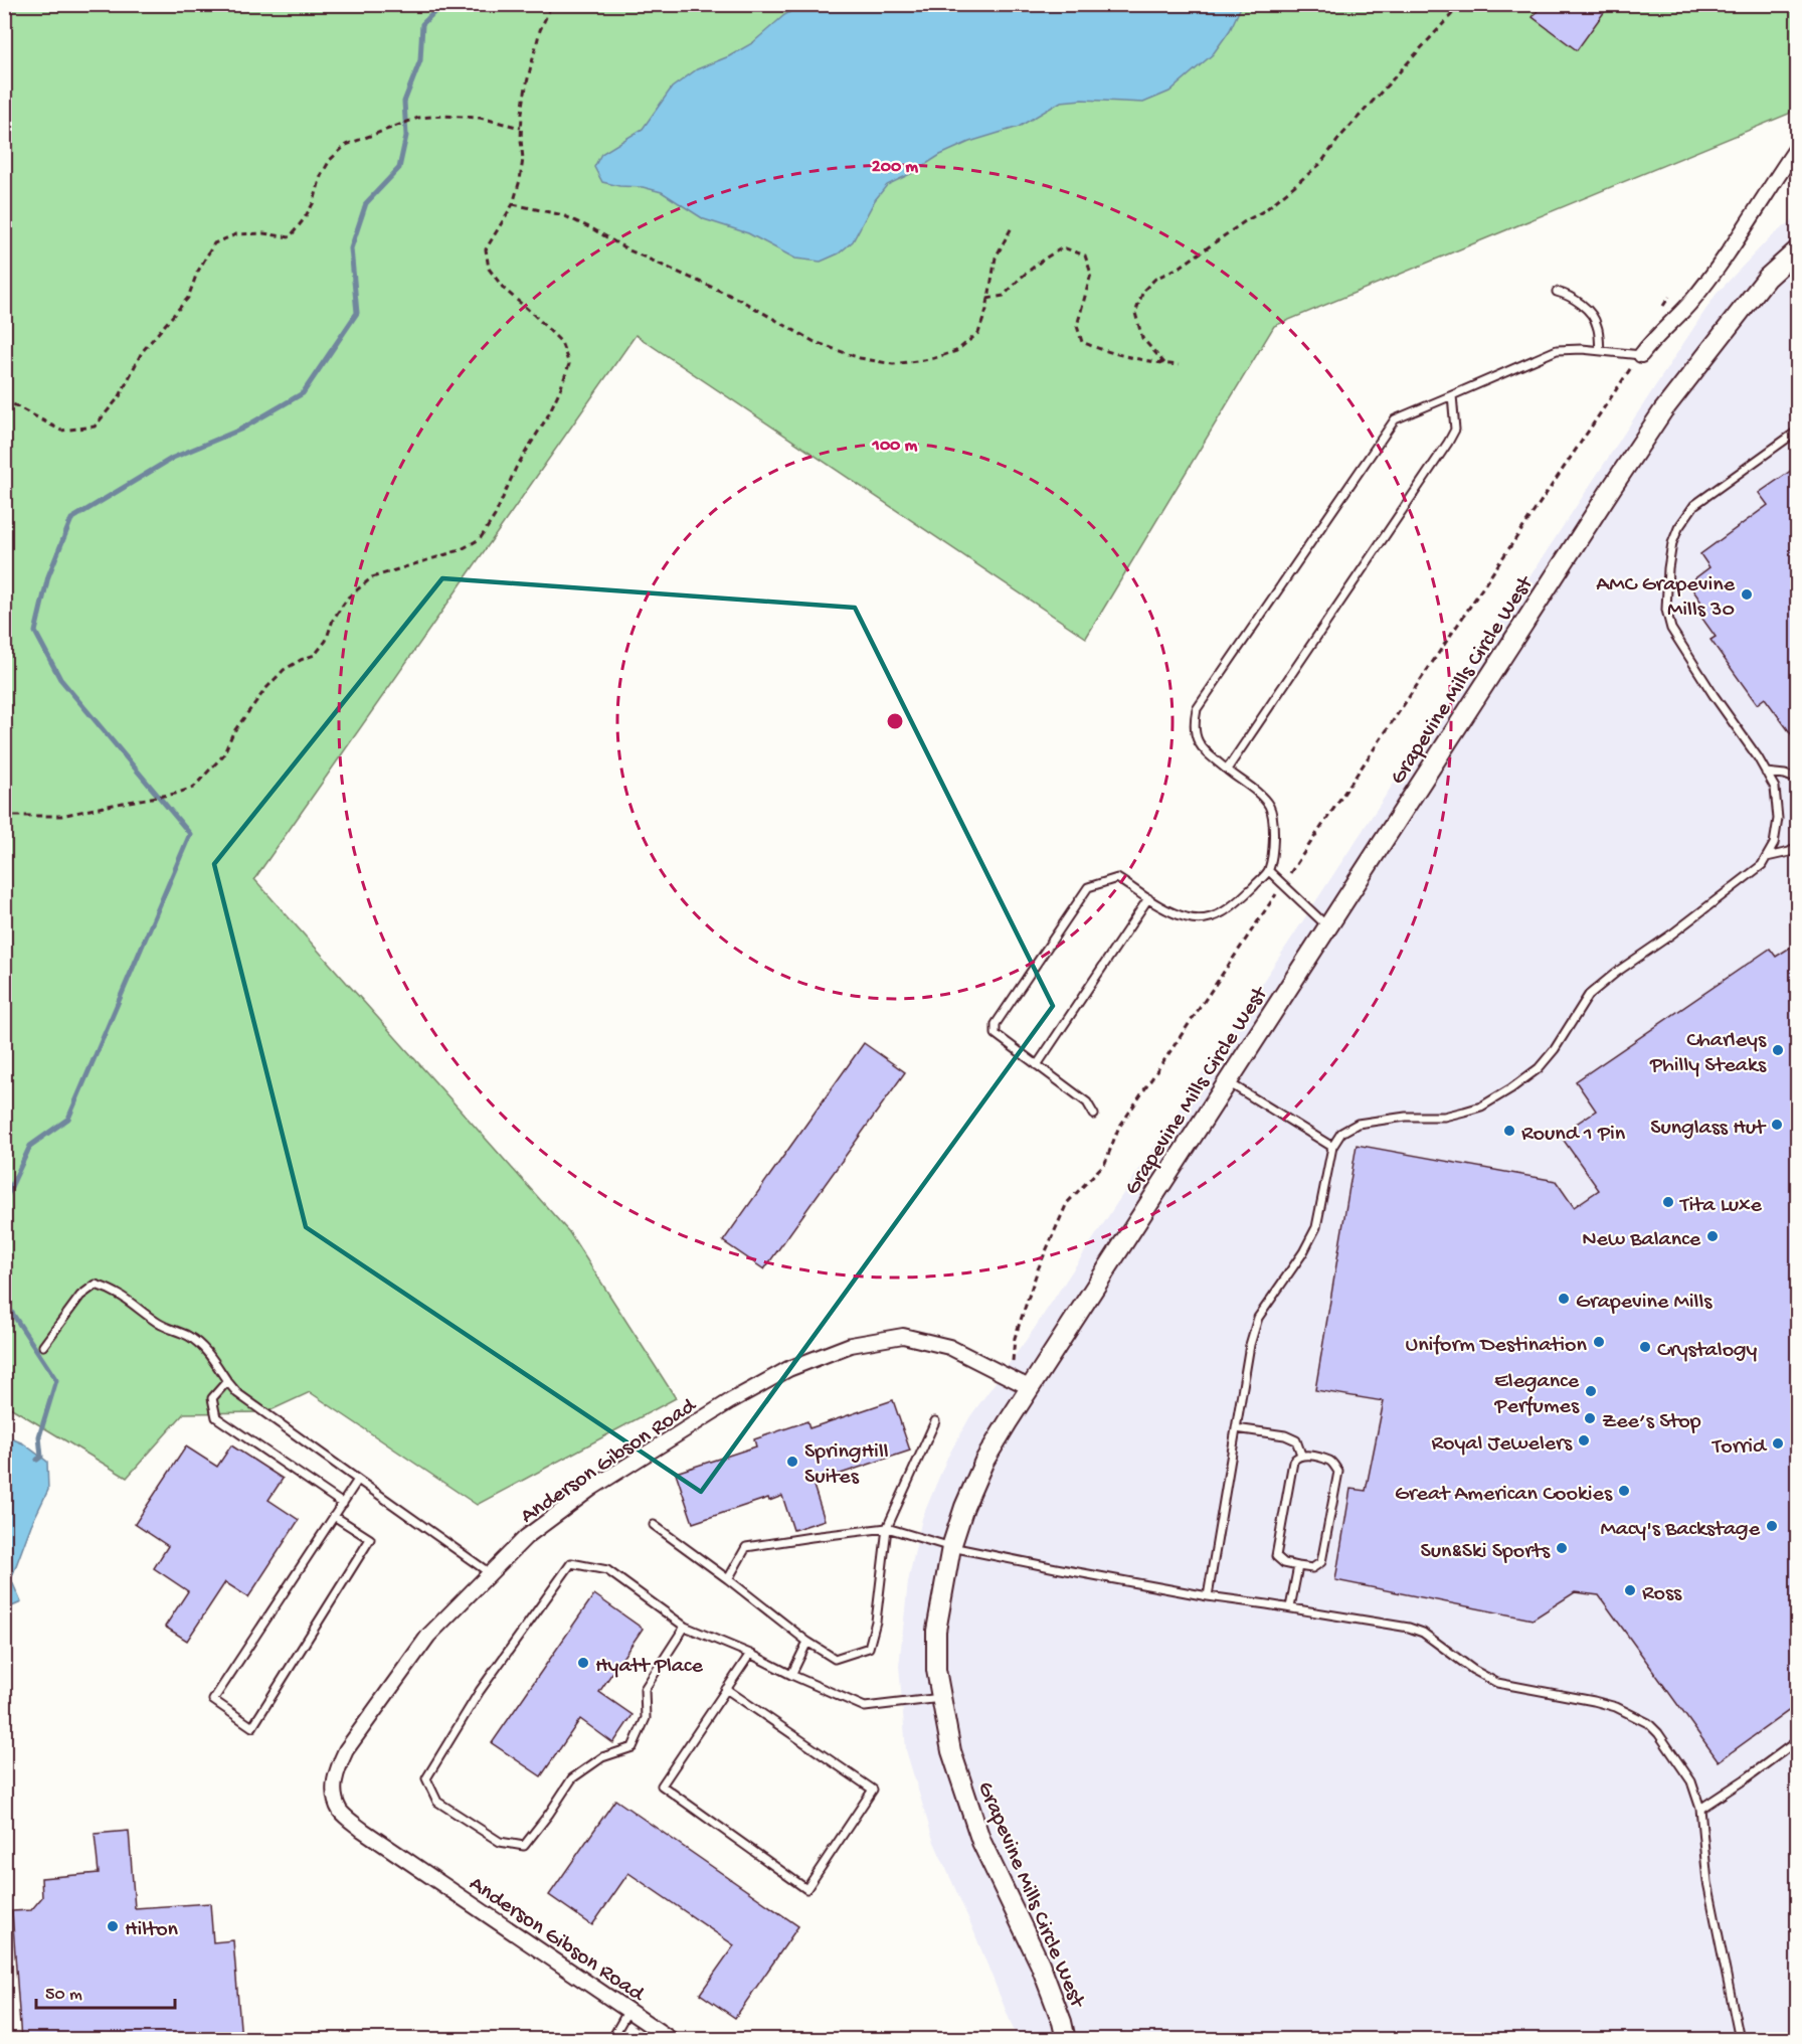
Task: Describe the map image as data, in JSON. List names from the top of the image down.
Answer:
{
  "streets": {
    "street": ["Grapevine Mills Circle West", "Anderson Gibson Road"]
  },
  "crossings": [
    ["Grapevine Mills Circle West", "Anderson Gibson Road"]
  ],
  "places": [
    "AMC Grapevine Mills 30",
    "Charleys Philly Steaks",
    "Sunglass Hut",
    "Round 1 Pin",
    "Tita Luxe",
    "New Balance",
    "Grapevine Mills",
    "Uniform Destination",
    "Crystalogy",
    "Elegance Perfumes",
    "Zee’s Stop",
    "Royal Jewelers",
    "Torrid",
    "SpringHill Suites",
    "Great American Cookies",
    "Macy's Backstage",
    "Sun&Ski Sports",
    "Ross",
    "Hyatt Place",
    "Hilton"
  ],
  "scale_bar": "50 m",
  "rings": ["200 m", "100 m"]
}
